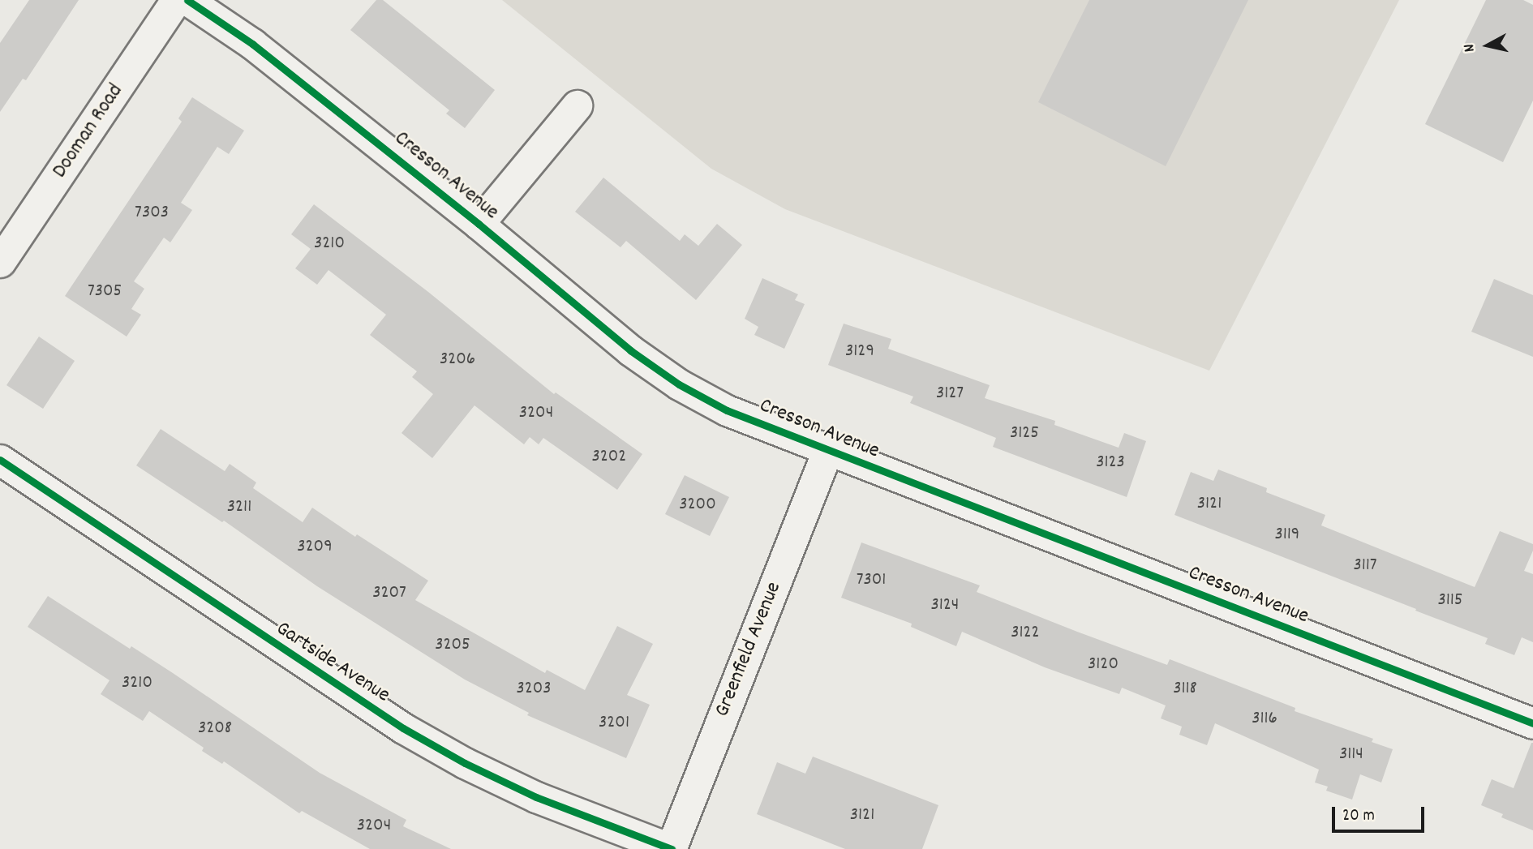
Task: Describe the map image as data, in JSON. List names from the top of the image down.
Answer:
{
  "streets": {
    "street": [
      "Dooman Road",
      "Cresson Avenue",
      "Greenfield Avenue",
      "Gartside Avenue"
    ]
  },
  "crossings": [
    ["Cresson Avenue", "Greenfield Avenue"],
    ["Greenfield Avenue", "Gartside Avenue"]
  ],
  "house_numbers": [
    "7303",
    "3210",
    "7305",
    "3129",
    "3206",
    "3127",
    "3204",
    "3125",
    "3202",
    "3123",
    "3121",
    "3200",
    "3211",
    "3119",
    "3209",
    "3117",
    "7301",
    "3207",
    "3115",
    "3124",
    "3122",
    "3205",
    "3120",
    "3210",
    "3203",
    "3118",
    "3116",
    "3201",
    "3208",
    "3114",
    "3121",
    "3204"
  ],
  "scale_bar": "20 m",
  "north": "left"
}
